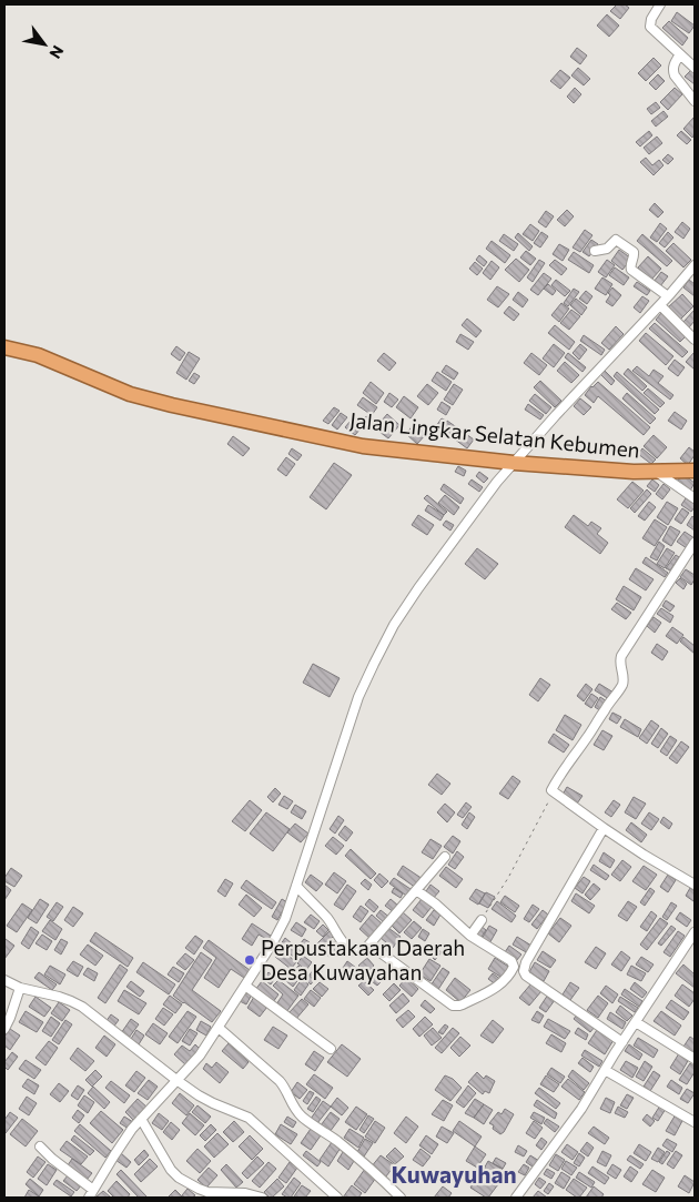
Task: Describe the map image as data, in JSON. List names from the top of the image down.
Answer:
{
  "streets": {
    "highway": ["Jalan Lingkar Selatan Kebumen"]
  },
  "districts": ["Kuwayuhan"],
  "places": ["Perpustakaan Daerah Desa Kuwayahan"],
  "north": "bottom right"
}
